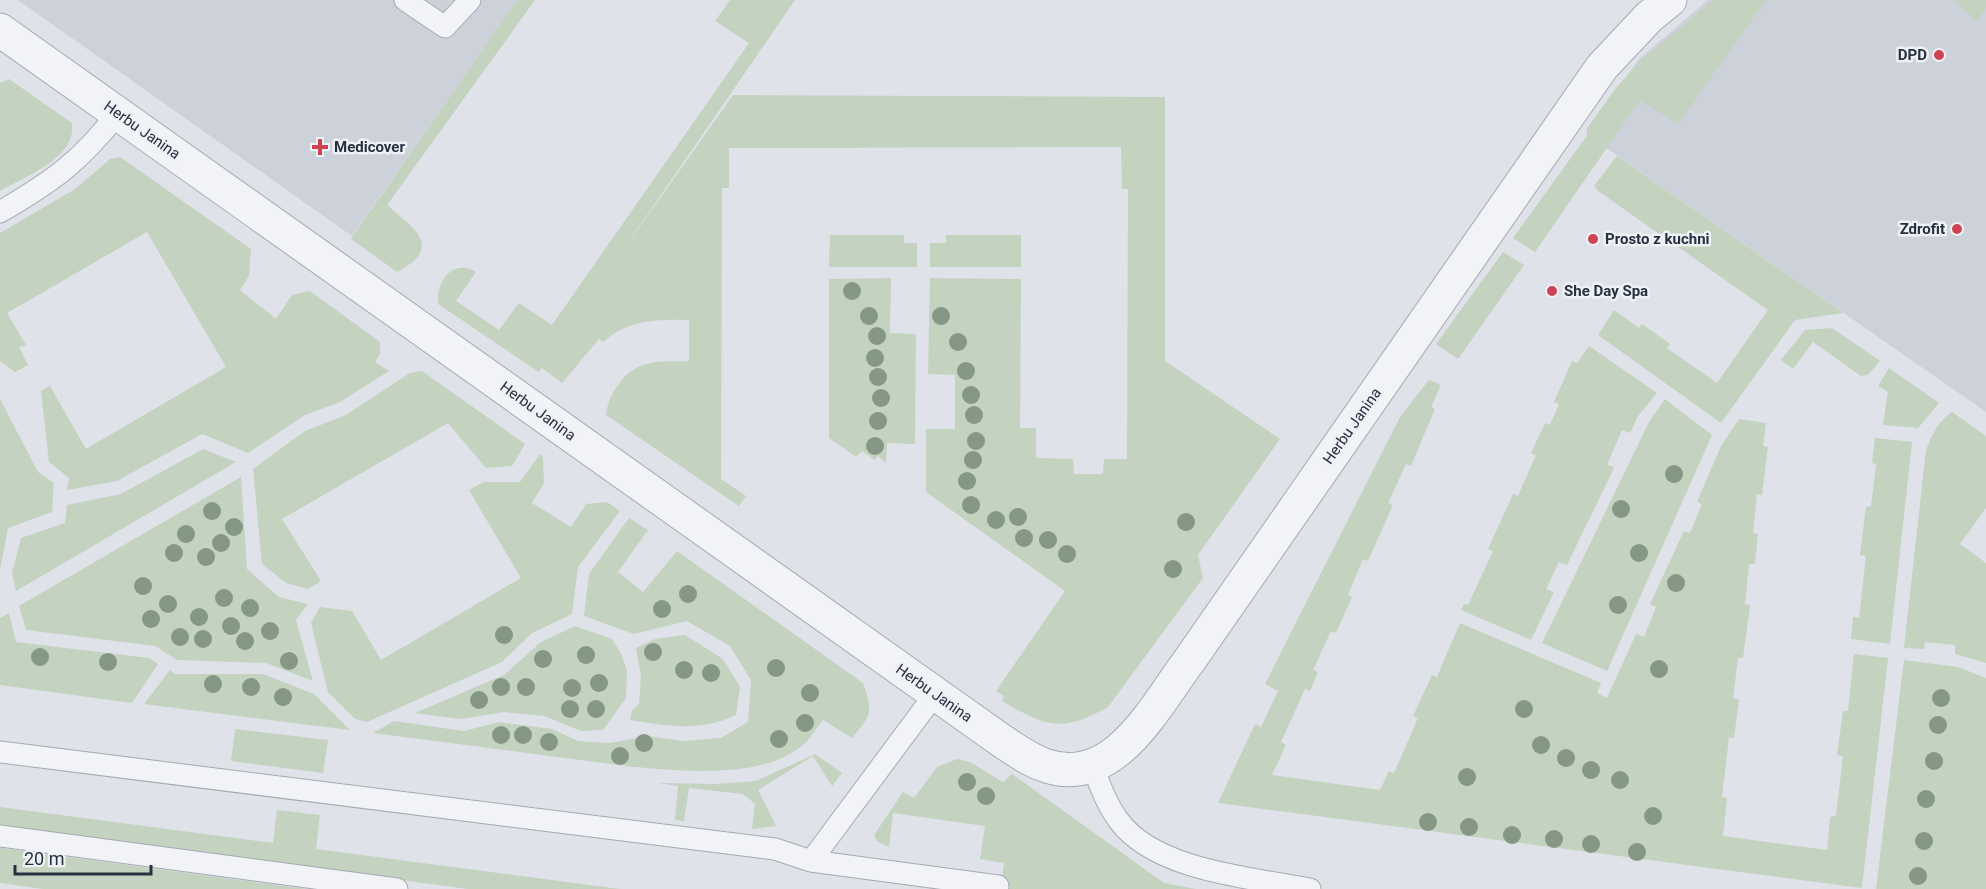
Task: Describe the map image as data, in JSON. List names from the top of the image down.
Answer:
{
  "streets": {
    "street": ["Herbu Janina"]
  },
  "places": {
    "other": [
      "DPD",
      "Zdrofit",
      "Prosto z kuchni",
      "She Day Spa"
    ],
    "health": ["Medicover"]
  },
  "scale_bar": "20 m"
}
